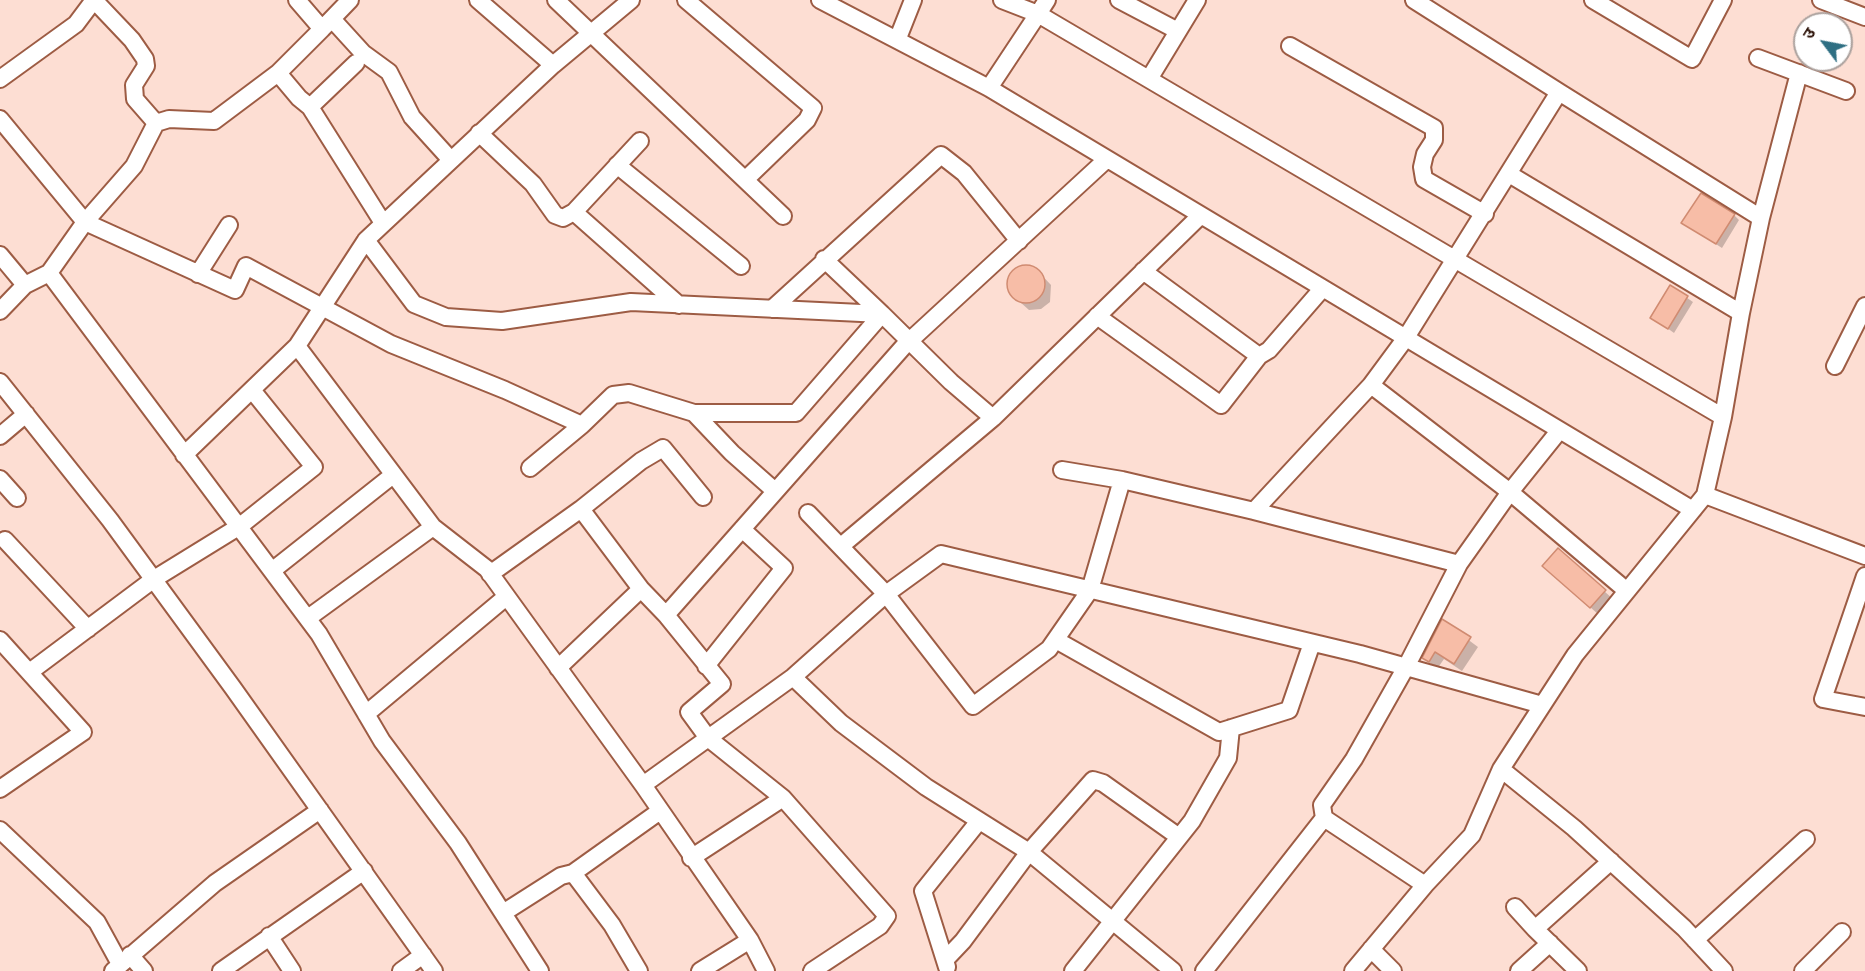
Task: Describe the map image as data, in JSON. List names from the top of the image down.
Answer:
{
  "north": "top left"
}
